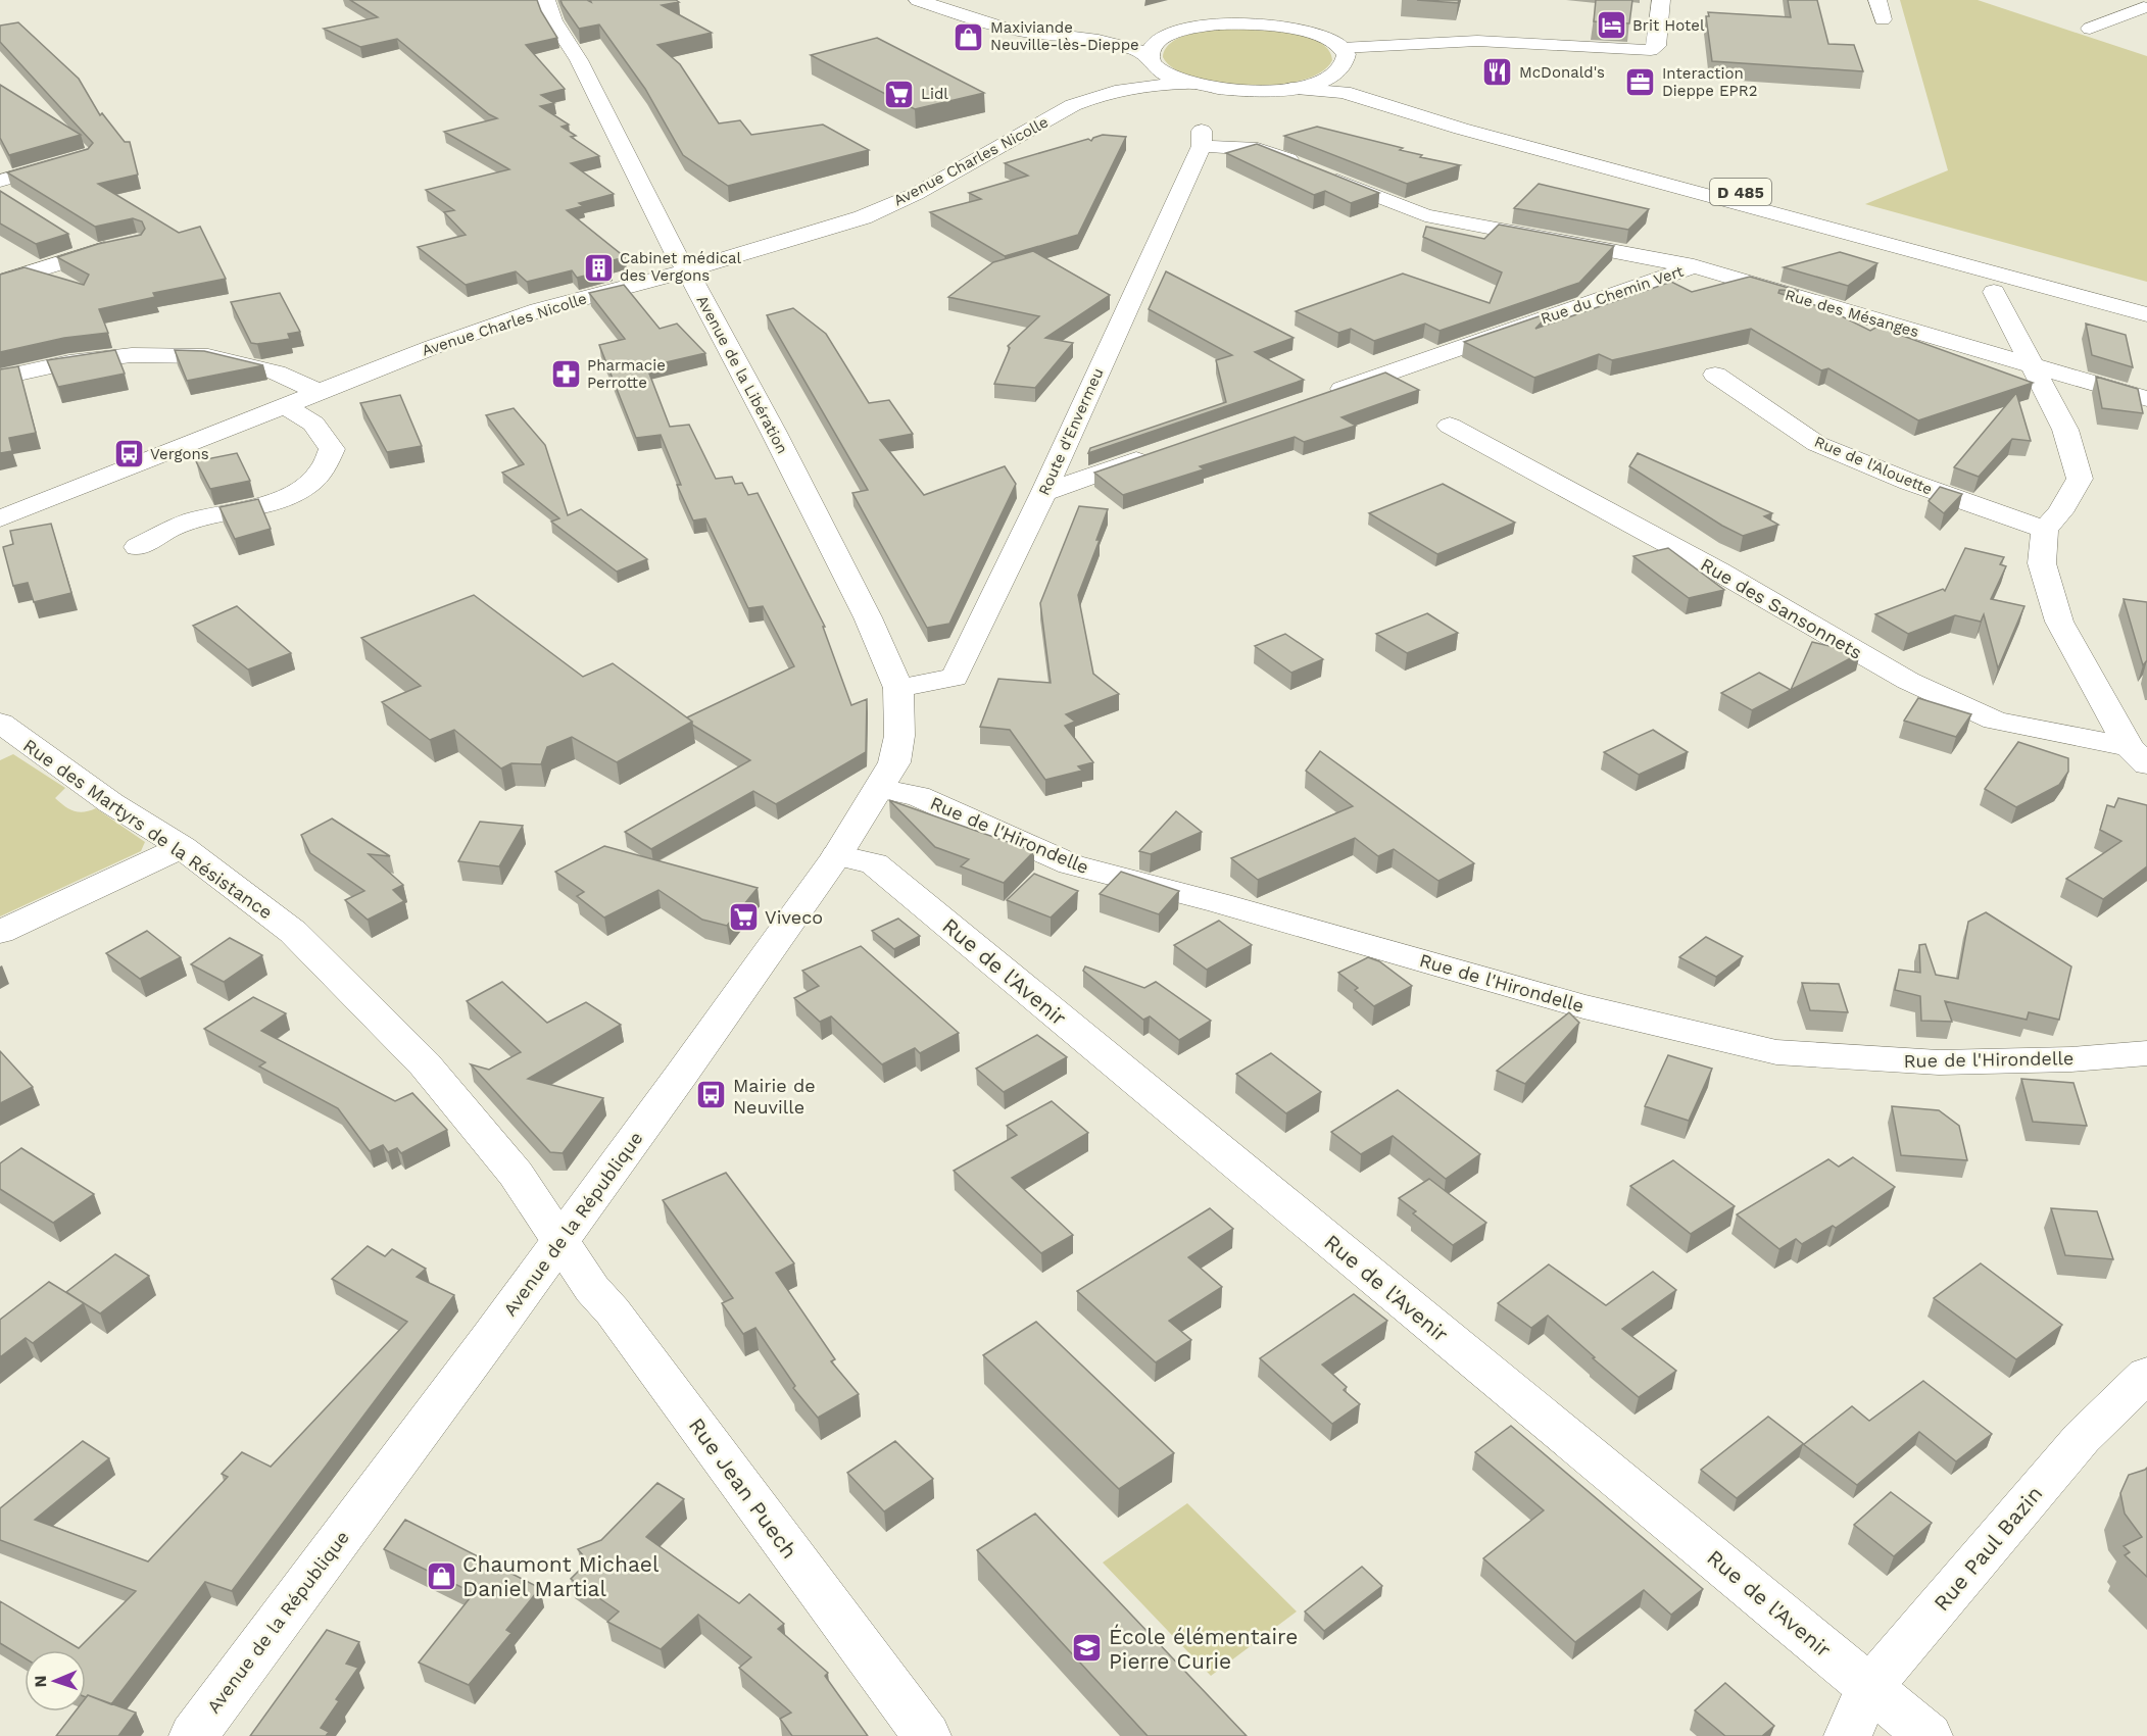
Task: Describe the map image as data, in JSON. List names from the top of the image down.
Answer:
{
  "streets": {
    "main road": [
      "Avenue Charles Nicolle",
      "D 485",
      "Rue du Chemin Vert",
      "Rue des Mésanges",
      "Avenue de la Libération",
      "Route d'Envermeu",
      "Rue de l'Alouette",
      "Rue des Sansonnets",
      "Rue des Martyrs de la Résistance",
      "Rue de l'Hirondelle",
      "Rue de l'Avenir",
      "Avenue de la République",
      "Rue Jean Puech",
      "Rue Paul Bazin"
    ]
  },
  "crossings": [
    ["Avenue Charles Nicolle", "Avenue de la Libération"],
    ["Rue du Chemin Vert", "Rue des Mésanges"],
    ["Rue des Mésanges", "Route d'Envermeu"],
    ["Avenue de la Libération", "Route d'Envermeu"],
    ["Avenue de la Libération", "Avenue de la République"],
    ["Route d'Envermeu", "Avenue de la République"],
    ["Rue des Martyrs de la Résistance", "Avenue de la République"],
    ["Rue des Martyrs de la Résistance", "Rue Jean Puech"],
    ["Rue de l'Hirondelle", "Avenue de la République"],
    ["Rue de l'Avenir", "Avenue de la République"],
    ["Rue de l'Avenir", "Rue Paul Bazin"],
    ["Avenue de la République", "Rue Jean Puech"]
  ],
  "places": {
    "hotel": ["Brit Hotel"],
    "shop": ["Maxiviande Neuville-lès-Dieppe", "Chaumont Michael Daniel Martial"],
    "restaurant": ["McDonald's"],
    "office": ["Interaction Dieppe EPR2"],
    "supermarket": ["Lidl", "Viveco"],
    "building": ["Cabinet médical des Vergons"],
    "pharmacy": ["Pharmacie Perrotte"],
    "bus stop": ["Vergons", "Mairie de Neuville"],
    "school or university": ["École élémentaire Pierre Curie"]
  },
  "north": "left"
}
